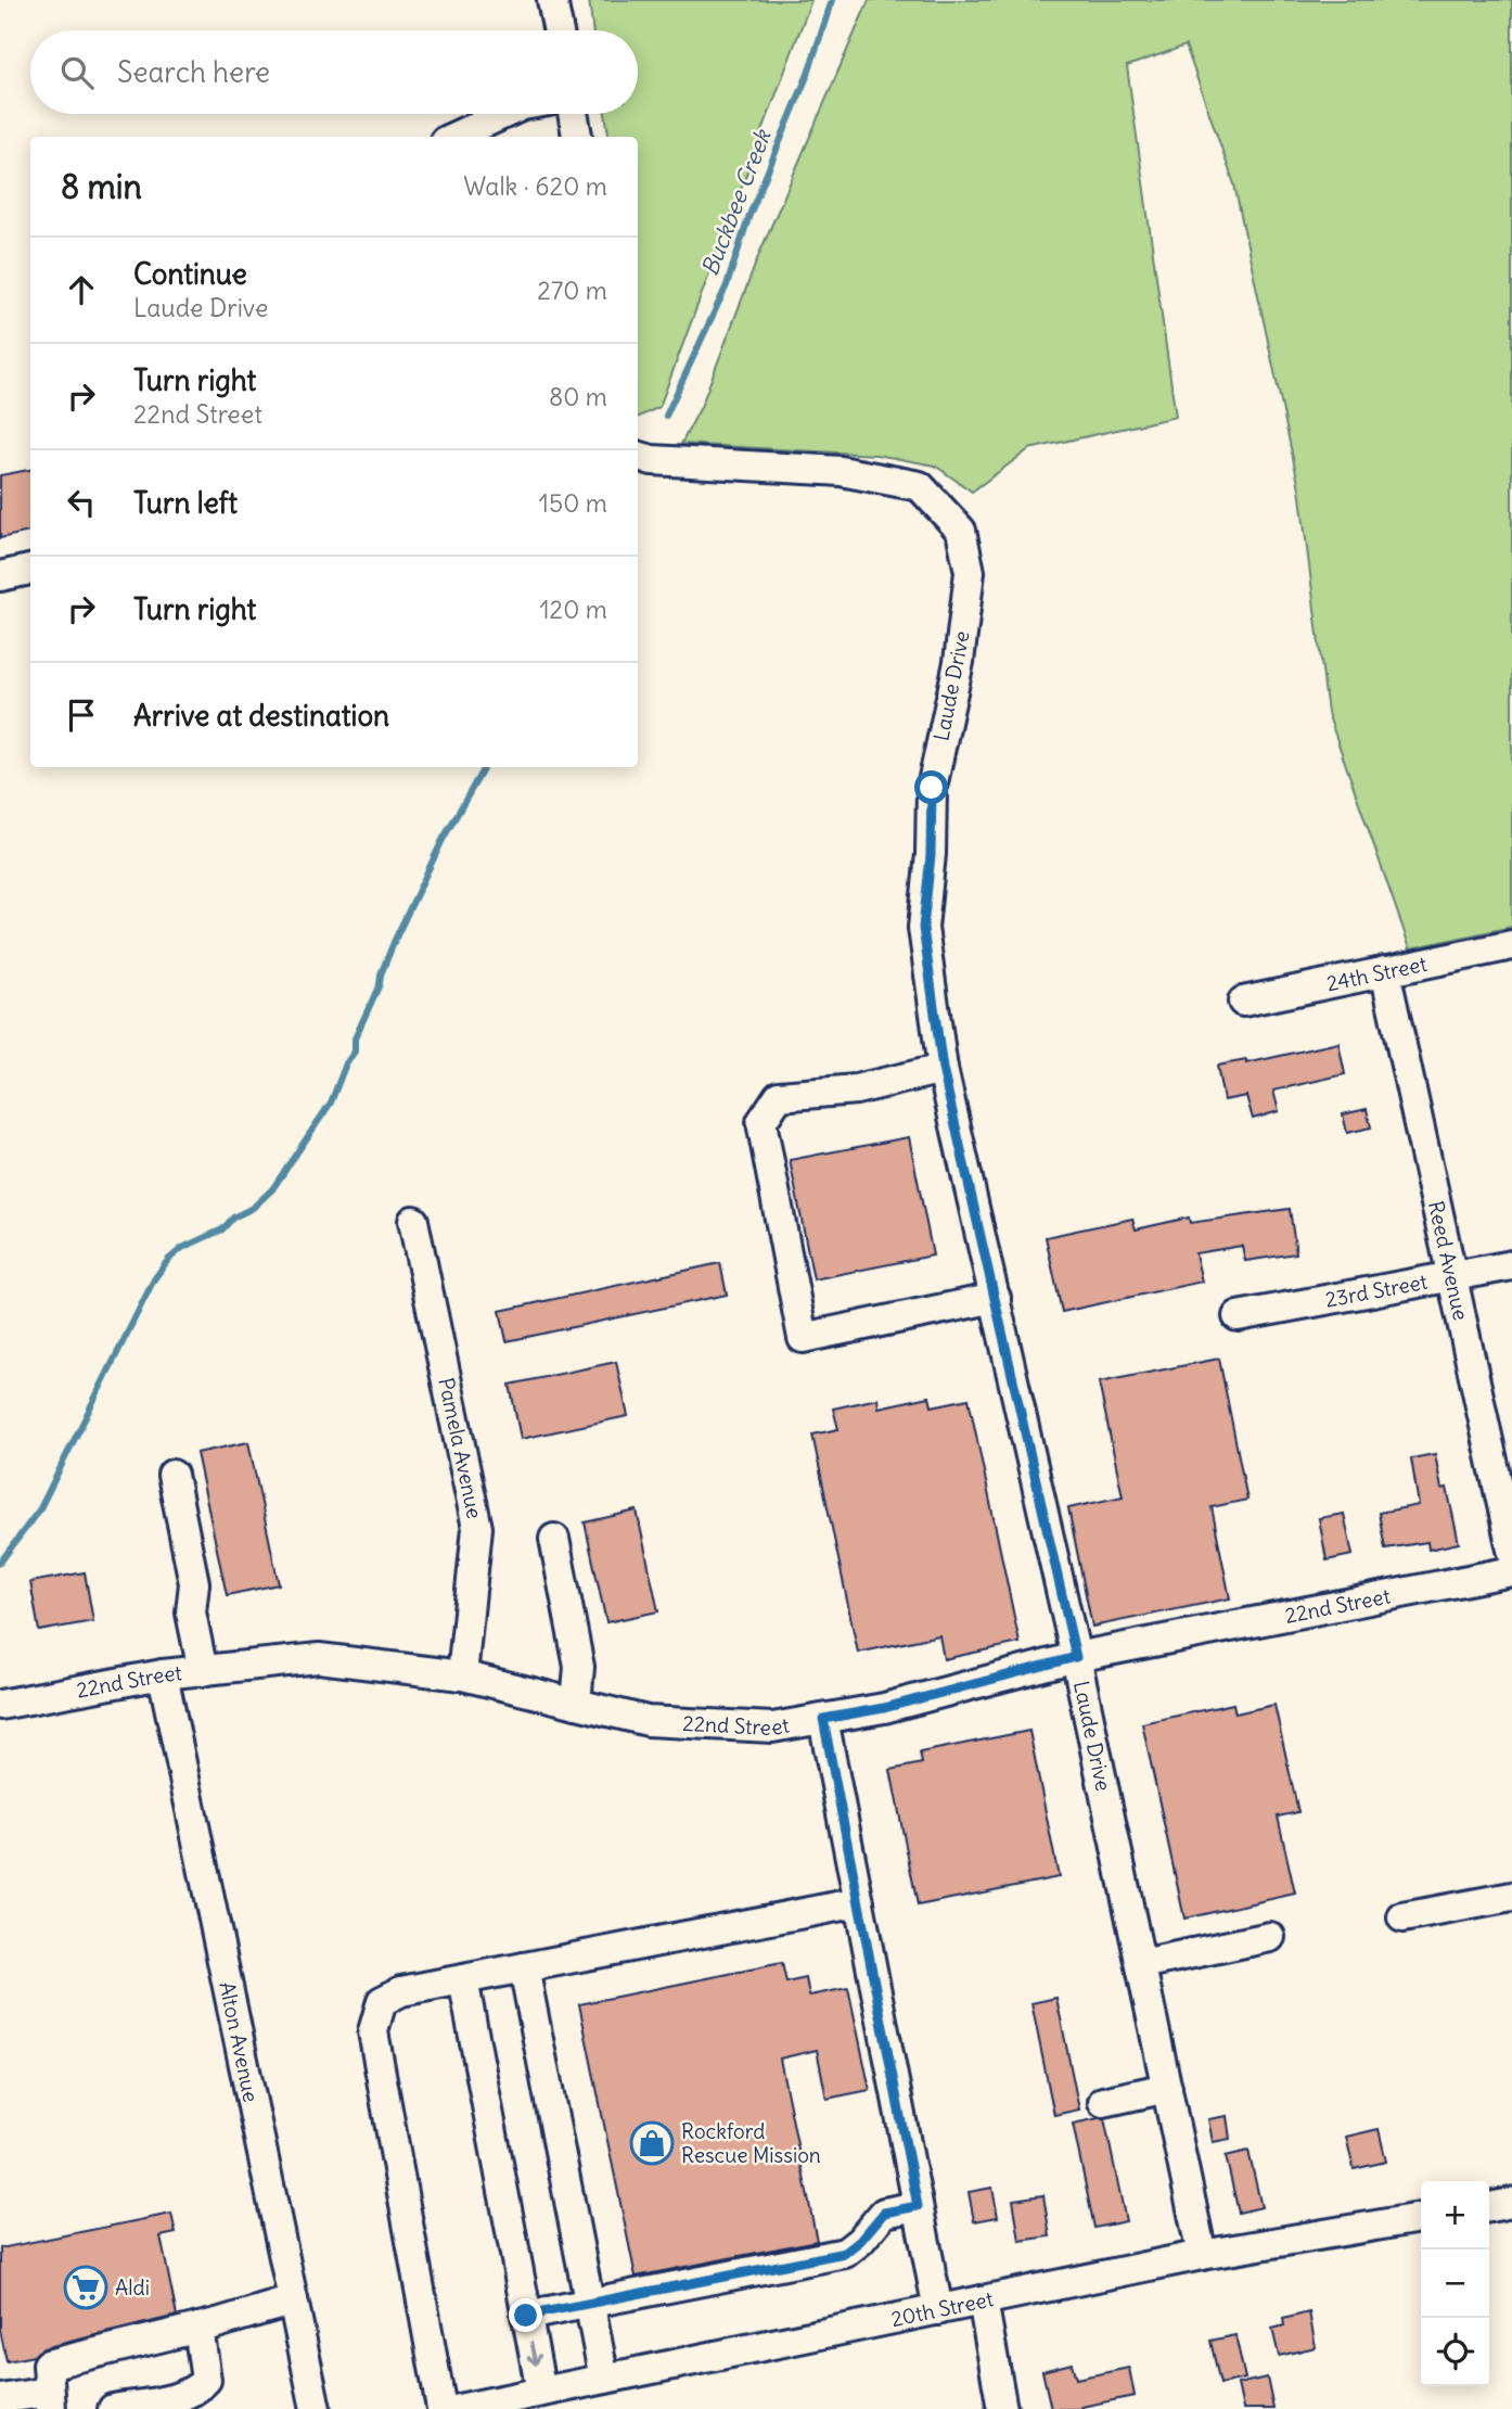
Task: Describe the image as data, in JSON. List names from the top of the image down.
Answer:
{
  "streets": {
    "street": [
      "Laude Drive",
      "24th Street",
      "Reed Avenue",
      "23rd Street",
      "Pamela Avenue",
      "22nd Street",
      "Alton Avenue",
      "20th Street"
    ]
  },
  "crossings": [
    ["Laude Drive", "22nd Street"],
    ["Laude Drive", "20th Street"],
    ["24th Street", "Reed Avenue"],
    ["Reed Avenue", "23rd Street"],
    ["Pamela Avenue", "22nd Street"],
    ["22nd Street", "Alton Avenue"]
  ],
  "water": ["Buckbee Creek"],
  "places": {
    "shop": ["Rockford Rescue Mission"],
    "supermarket": ["Aldi"]
  },
  "page": {
    "search": "Search here",
    "heading": ["8 min", "Walk · 620 m"],
    "list": [
      ["Continue", "Laude Drive", "270 m"],
      ["Turn right", "22nd Street", "80 m"],
      ["Turn left", "150 m"],
      ["Turn right", "120 m"],
      "Arrive at destination"
    ],
    "map_buttons": ["+", "−"]
  }
}
